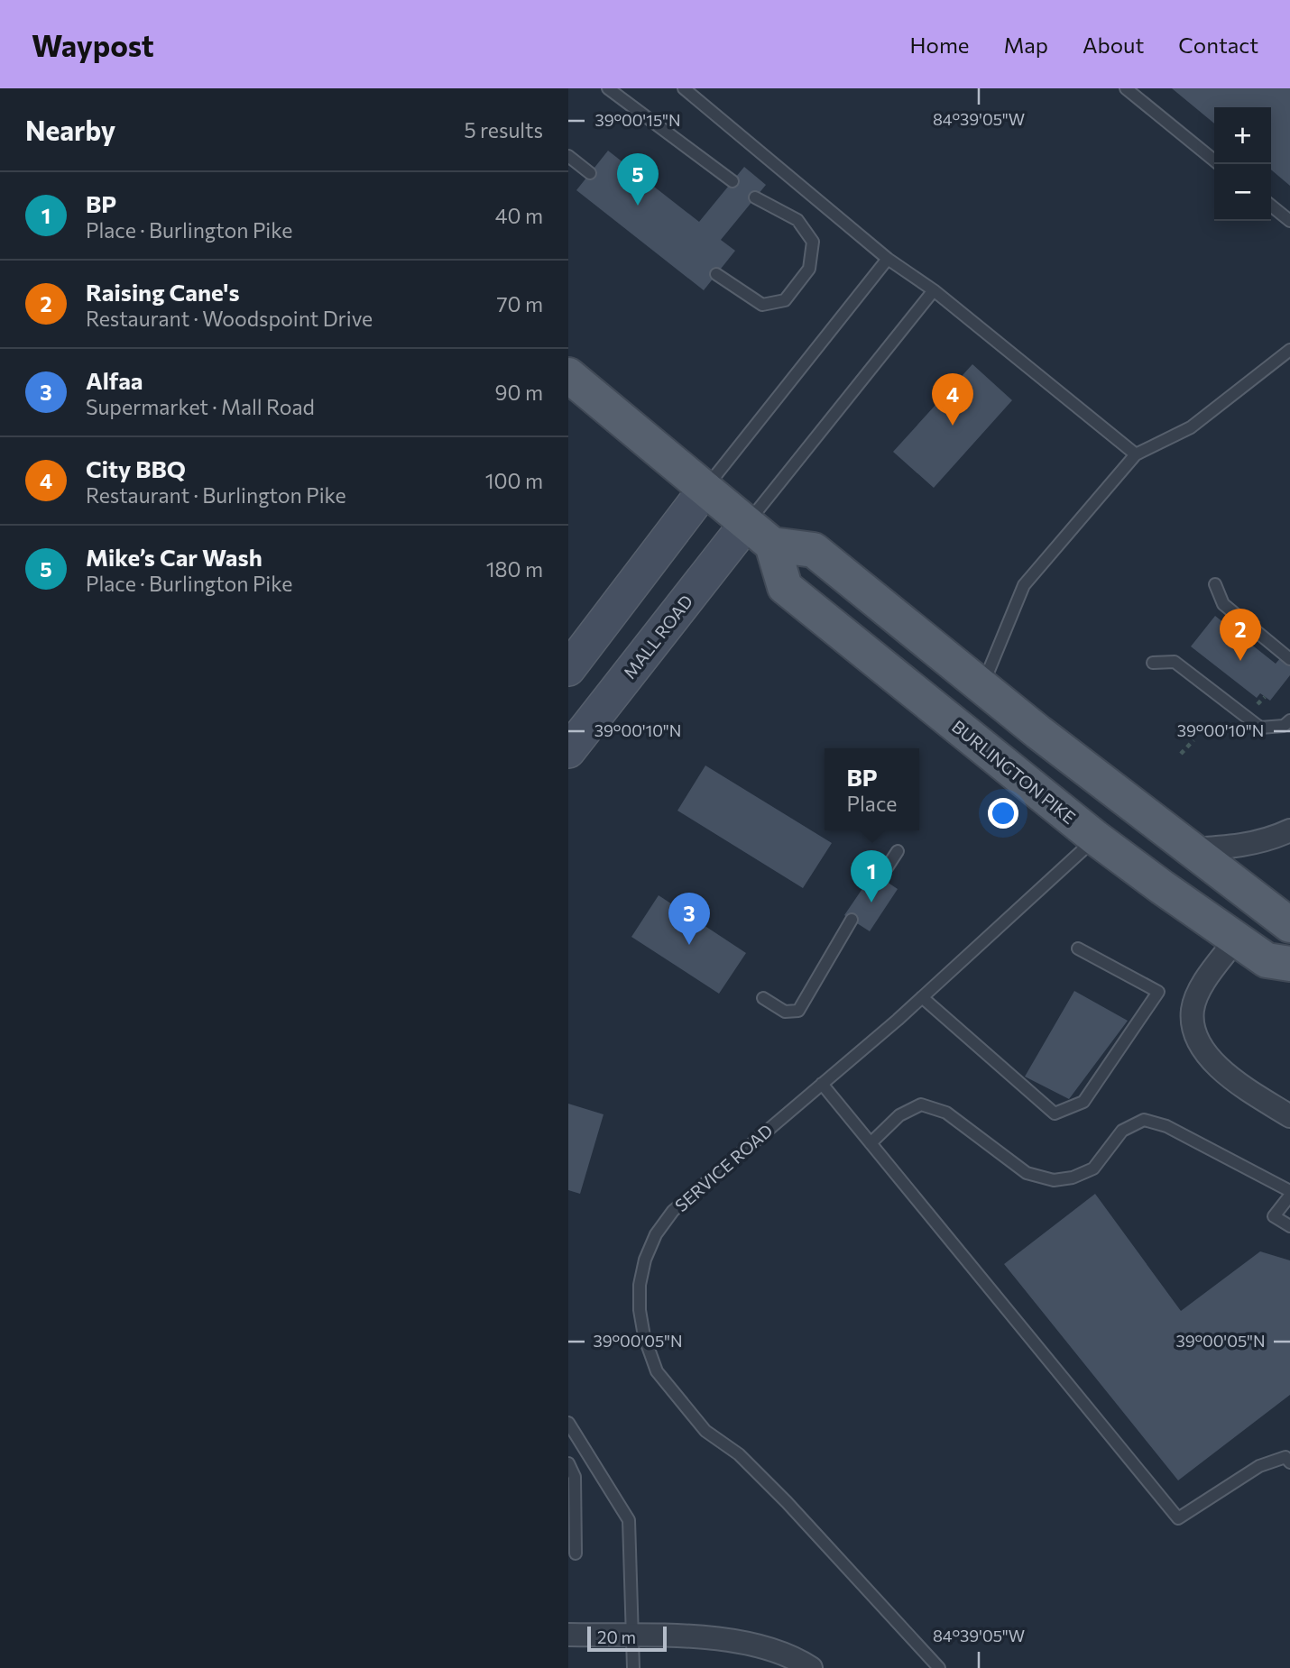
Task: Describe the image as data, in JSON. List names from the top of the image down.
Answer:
{
  "streets": {
    "main road": ["MALL ROAD", "BURLINGTON PIKE"],
    "lane": ["SERVICE ROAD"]
  },
  "crossings": [
    ["BURLINGTON PIKE", "SERVICE ROAD"]
  ],
  "scale_bar": "20 m",
  "page": {
    "header": "Waypost",
    "nav": [
      "Home",
      "Map",
      "About",
      "Contact"
    ],
    "heading": ["Nearby", "5 results"],
    "map_buttons": ["+", "−"],
    "pins": [
      "5",
      "4",
      "2",
      "1",
      "3"
    ],
    "list": [
      {
        "mark": "1",
        "name": "BP",
        "note": "Place · Burlington Pike",
        "value": "40 m"
      },
      {
        "mark": "2",
        "name": "Raising Cane's",
        "note": "Restaurant · Woodspoint Drive",
        "value": "70 m"
      },
      {
        "mark": "3",
        "name": "Alfaa",
        "note": "Supermarket · Mall Road",
        "value": "90 m"
      },
      {
        "mark": "4",
        "name": "City BBQ",
        "note": "Restaurant · Burlington Pike",
        "value": "100 m"
      },
      {
        "mark": "5",
        "name": "Mike’s Car Wash",
        "note": "Place · Burlington Pike",
        "value": "180 m"
      }
    ],
    "popup": ["BP", "Place"],
    "scale": "20 m"
  },
  "coordinates": [
    "84°39'05\"W",
    "39°00'15\"N",
    "39°00'10\"N",
    "39°00'05\"N"
  ]
}
